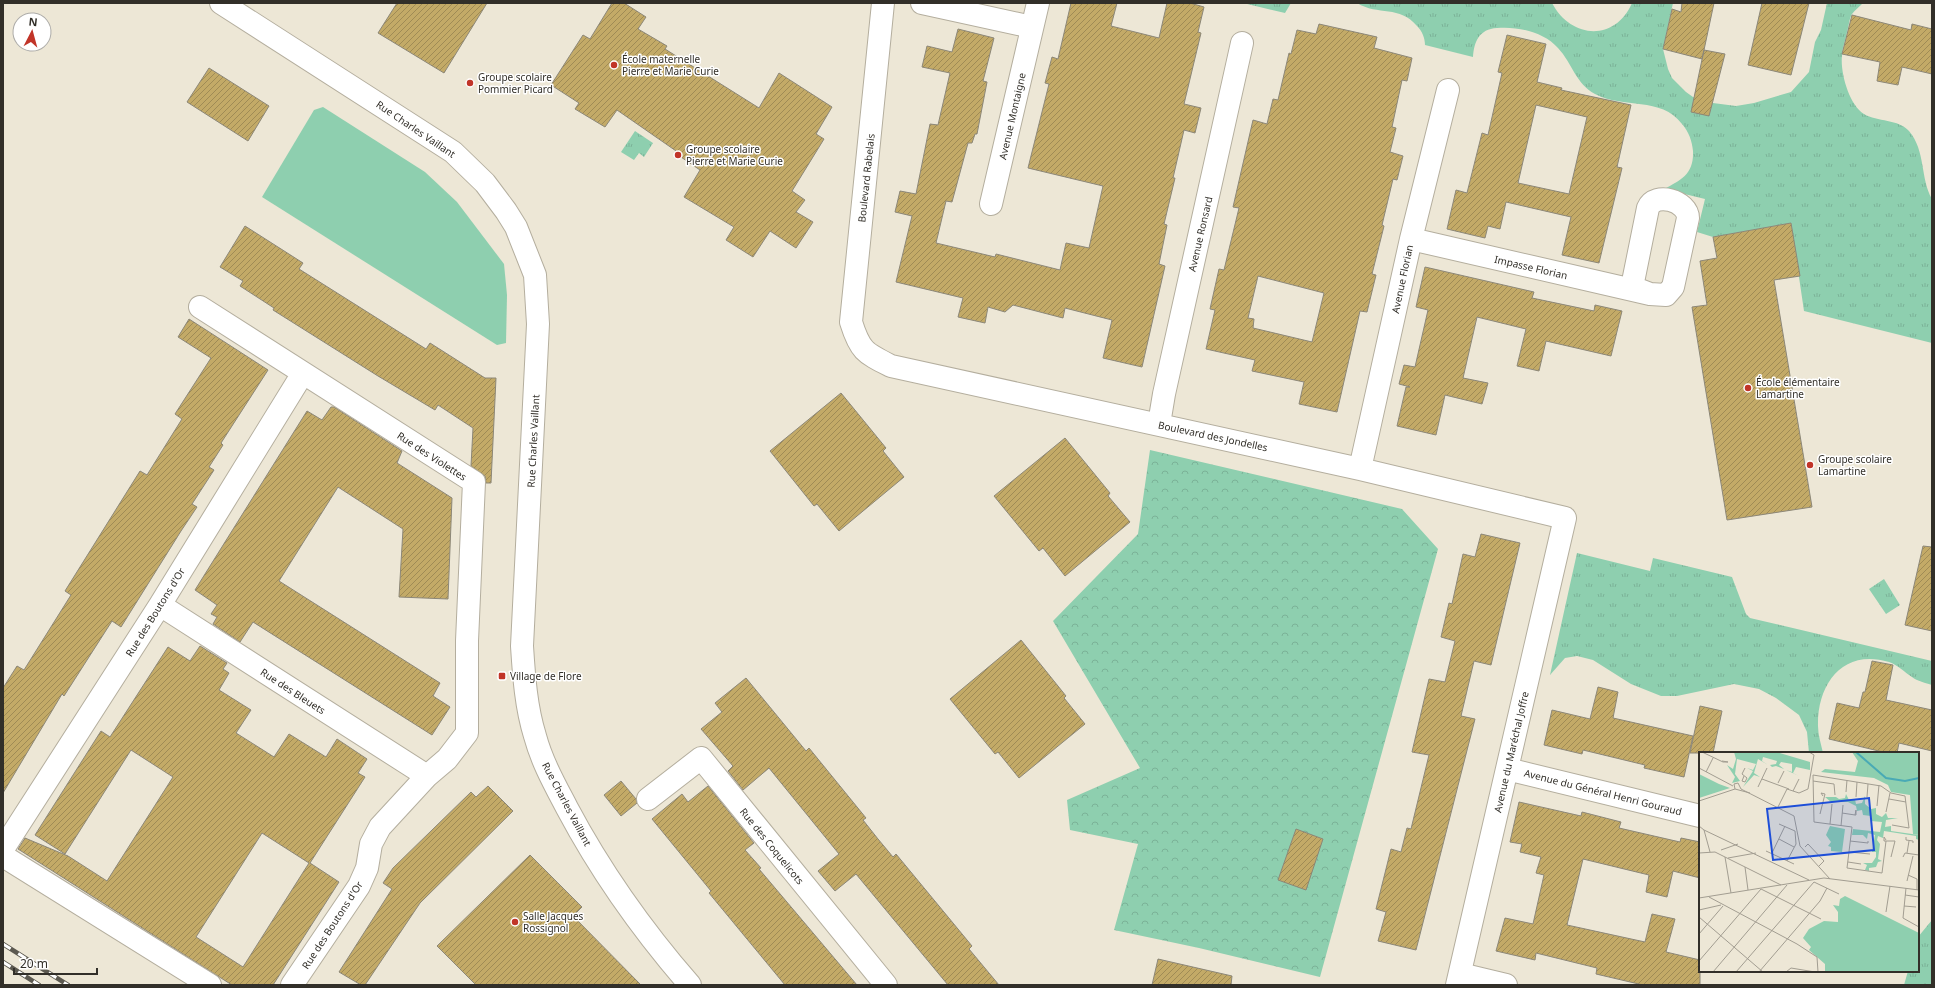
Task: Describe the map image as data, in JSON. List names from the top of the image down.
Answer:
{
  "streets": {
    "street": [
      "Avenue Montaigne",
      "Rue Charles Vaillant",
      "Boulevard Rabelais",
      "Avenue Ronsard",
      "Impasse Florian",
      "Avenue Florian",
      "Boulevard des Jondelles",
      "Rue des Violettes",
      "Rue des Boutons d'Or",
      "Rue des Bleuets",
      "Avenue du Maréchal Joffre",
      "Avenue du Général Henri Gouraud",
      "Rue des Coquelicots"
    ]
  },
  "crossings": [
    ["Boulevard Rabelais", "Boulevard des Jondelles"],
    ["Avenue Ronsard", "Boulevard des Jondelles"],
    ["Impasse Florian", "Avenue Florian"],
    ["Avenue Florian", "Boulevard des Jondelles"],
    ["Boulevard des Jondelles", "Avenue du Maréchal Joffre"],
    ["Rue des Violettes", "Rue des Boutons d'Or"],
    ["Rue des Boutons d'Or", "Rue des Bleuets"],
    ["Avenue du Maréchal Joffre", "Avenue du Général Henri Gouraud"]
  ],
  "places": {
    "other": [
      "École maternelle Pierre et Marie Curie",
      "Groupe scolaire Pommier Picard",
      "Groupe scolaire Pierre et Marie Curie",
      "École élémentaire Lamartine",
      "Groupe scolaire Lamartine",
      "Salle Jacques Rossignol"
    ],
    "transit": ["Village de Flore"]
  },
  "scale_bar": "20 m",
  "north": "top"
}
